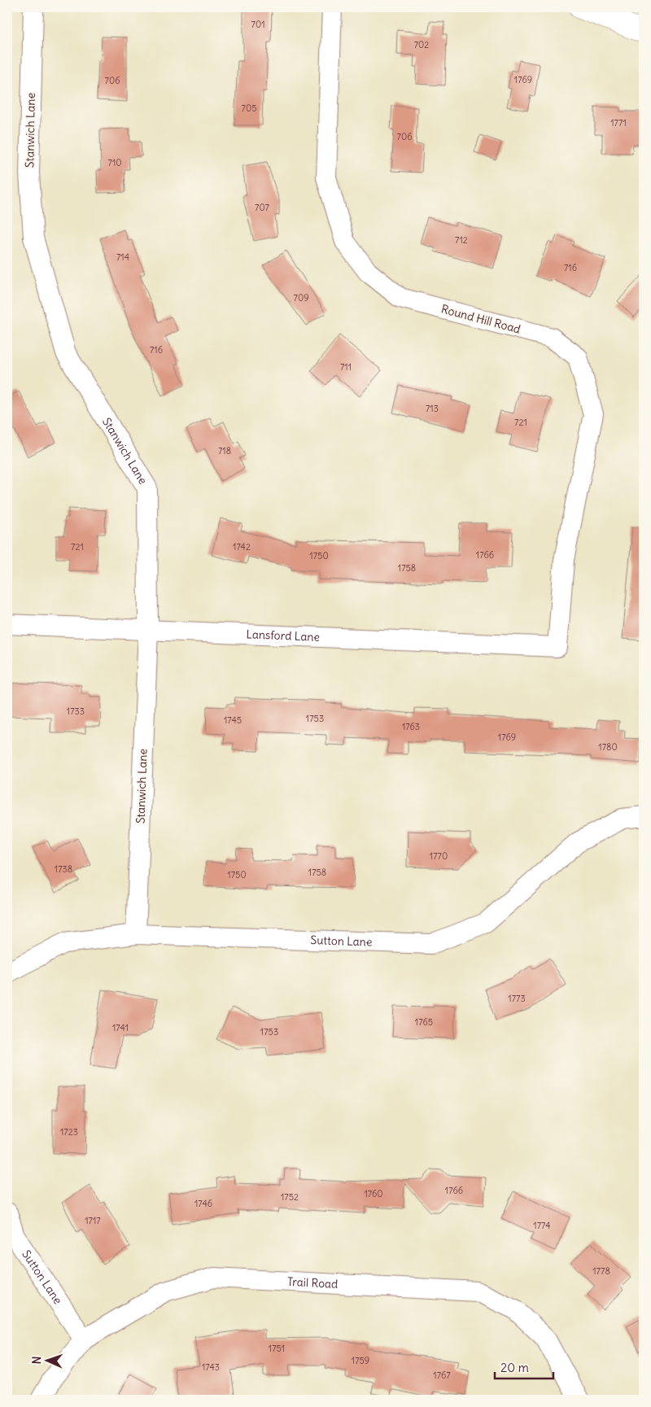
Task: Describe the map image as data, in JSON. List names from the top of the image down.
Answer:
{
  "streets": {
    "street": [
      "Stanwich Lane",
      "Round Hill Road",
      "Lansford Lane",
      "Sutton Lane",
      "Trail Road"
    ]
  },
  "crossings": [
    ["Stanwich Lane", "Lansford Lane"],
    ["Stanwich Lane", "Sutton Lane"],
    ["Round Hill Road", "Lansford Lane"],
    ["Sutton Lane", "Trail Road"]
  ],
  "house_numbers": [
    "701",
    "702",
    "1769",
    "706",
    "705",
    "1771",
    "706",
    "710",
    "707",
    "712",
    "714",
    "716",
    "709",
    "716",
    "711",
    "713",
    "721",
    "718",
    "721",
    "1742",
    "1766",
    "1750",
    "1758",
    "1733",
    "1753",
    "1745",
    "1763",
    "1769",
    "1780",
    "1770",
    "1738",
    "1758",
    "1750",
    "1773",
    "1765",
    "1741",
    "1753",
    "1723",
    "1766",
    "1760",
    "1752",
    "1746",
    "1717",
    "1774",
    "1778",
    "1751",
    "1759",
    "1743",
    "1767"
  ],
  "scale_bar": "20 m",
  "north": "left"
}
